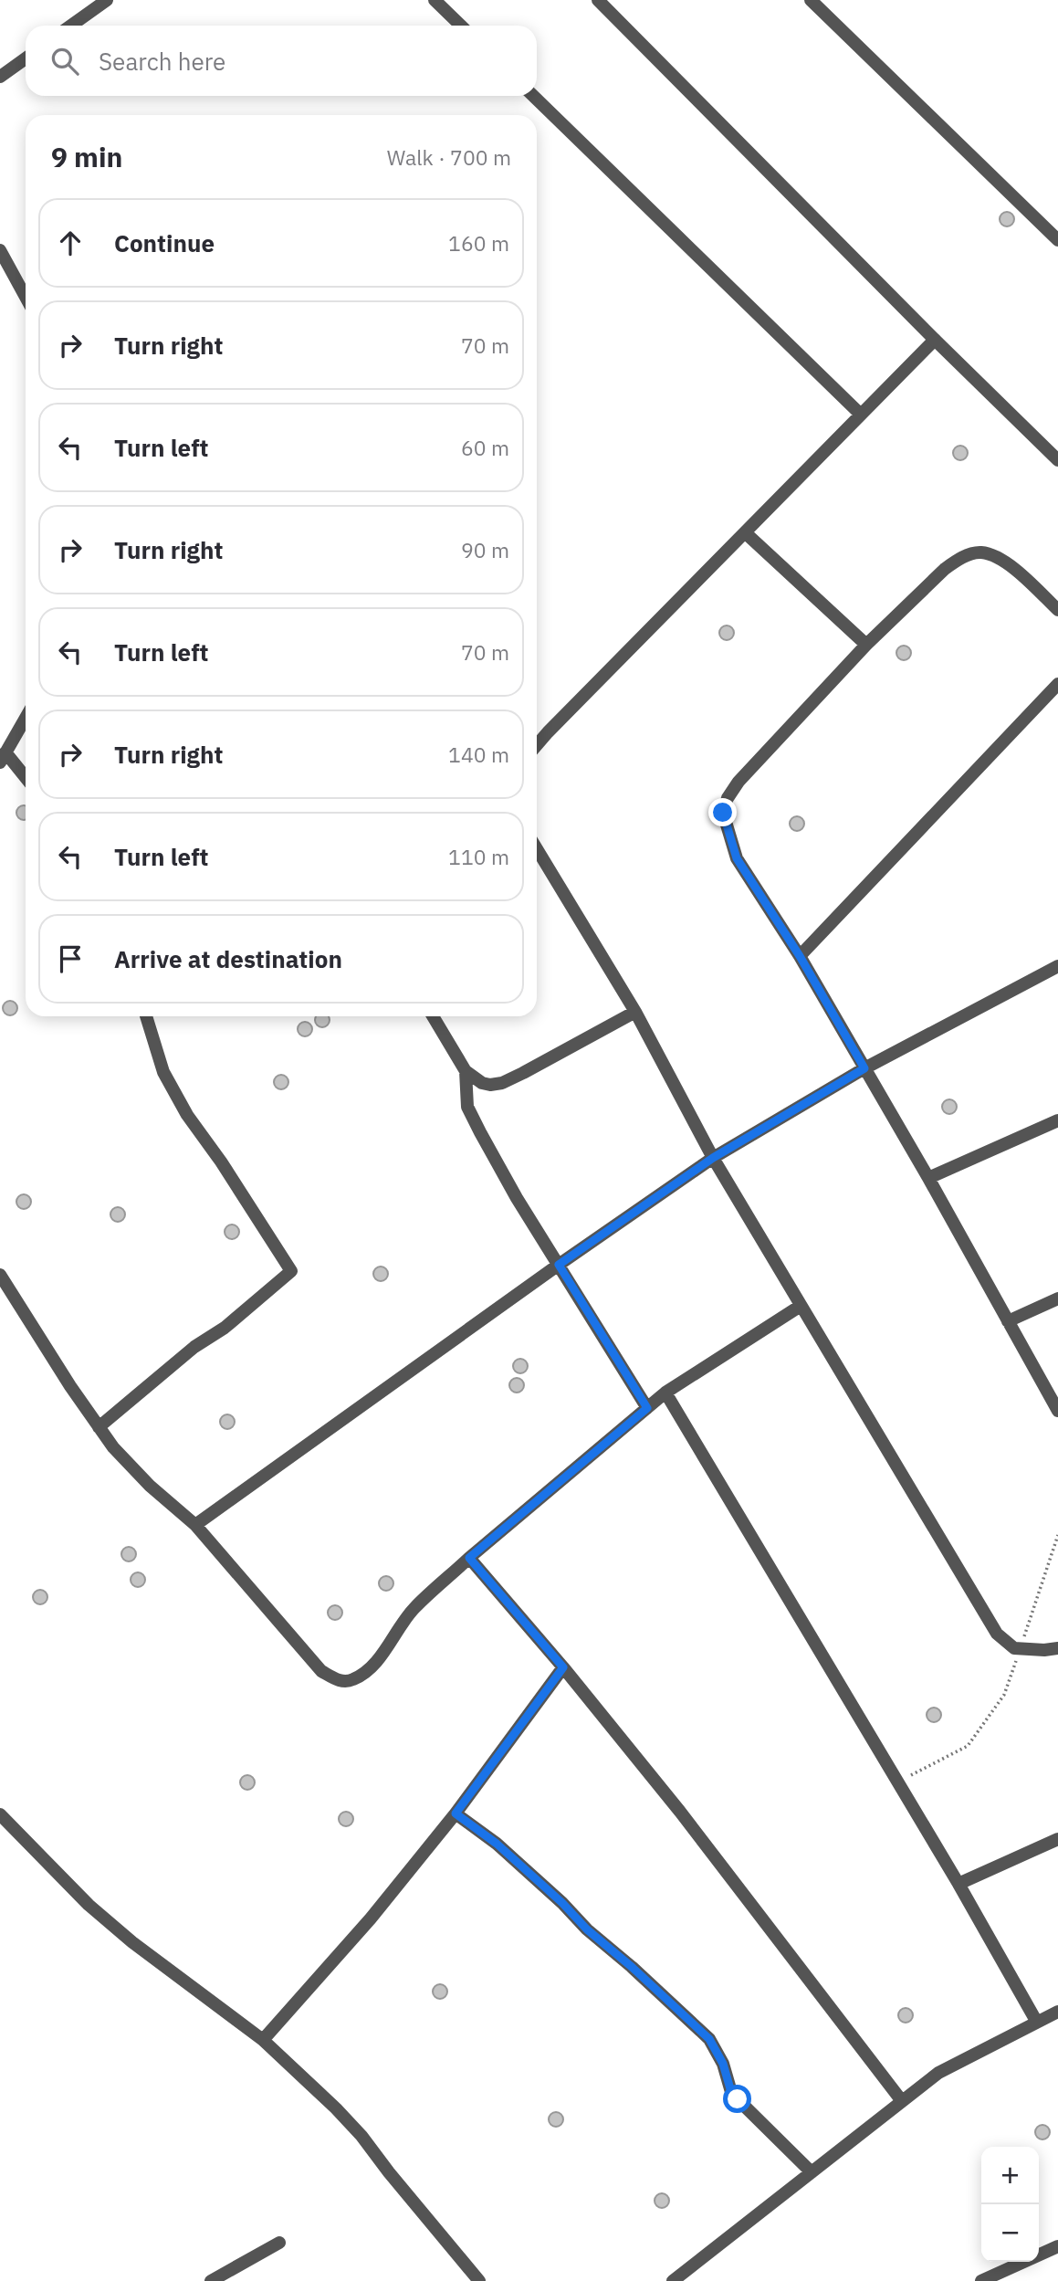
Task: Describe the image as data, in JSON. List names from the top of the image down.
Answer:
{
  "page": {
    "search": "Search here",
    "heading": ["9 min", "Walk · 700 m"],
    "list": [
      ["Continue", "160 m"],
      ["Turn right", "70 m"],
      ["Turn left", "60 m"],
      ["Turn right", "90 m"],
      ["Turn left", "70 m"],
      ["Turn right", "140 m"],
      ["Turn left", "110 m"],
      "Arrive at destination"
    ],
    "map_buttons": ["+", "−"]
  }
}
